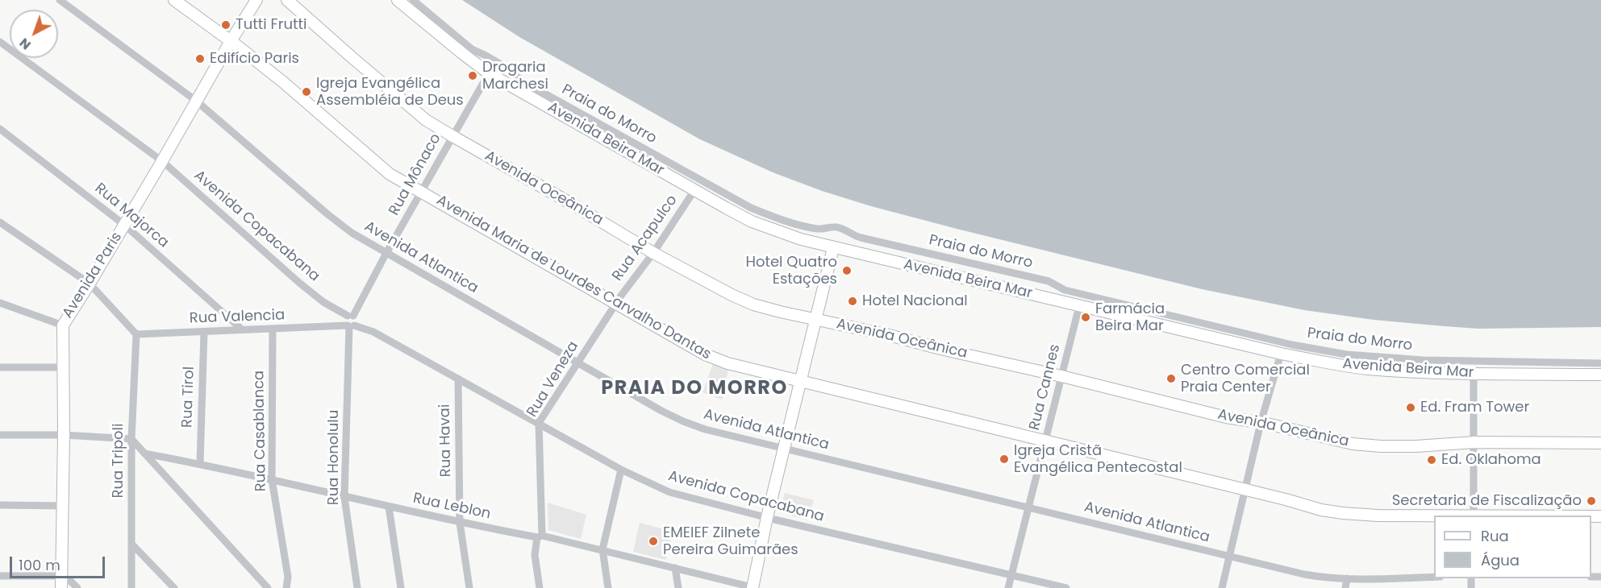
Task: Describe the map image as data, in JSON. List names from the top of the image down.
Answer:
{
  "streets": {
    "street": [
      "Praia do Morro",
      "Avenida Beira Mar",
      "Rua Mônaco",
      "Avenida Oceânica",
      "Rua Majorca",
      "Avenida Copacabana",
      "Rua Acapulco",
      "Avenida Atlantica",
      "Avenida Paris",
      "Avenida Maria de Lourdes Carvalho Dantas",
      "Rua Valencia",
      "Rua Veneza",
      "Rua Cannes",
      "Rua Tirol",
      "Rua Casablanca",
      "Rua Havai",
      "Rua Honolulu",
      "Rua Tripoli",
      "Rua Leblon"
    ]
  },
  "crossings": [
    ["Avenida Beira Mar", "Rua Mônaco"],
    ["Avenida Beira Mar", "Rua Acapulco"],
    ["Avenida Beira Mar", "Rua Cannes"],
    ["Rua Mônaco", "Avenida Oceânica"],
    ["Rua Mônaco", "Avenida Copacabana"],
    ["Rua Mônaco", "Avenida Atlantica"],
    ["Rua Mônaco", "Avenida Maria de Lourdes Carvalho Dantas"],
    ["Rua Mônaco", "Rua Valencia"],
    ["Rua Mônaco", "Rua Honolulu"],
    ["Avenida Oceânica", "Rua Acapulco"],
    ["Avenida Oceânica", "Rua Cannes"],
    ["Rua Majorca", "Avenida Paris"],
    ["Rua Majorca", "Rua Valencia"],
    ["Avenida Copacabana", "Avenida Paris"],
    ["Avenida Copacabana", "Rua Valencia"],
    ["Avenida Copacabana", "Rua Veneza"],
    ["Avenida Copacabana", "Rua Cannes"],
    ["Avenida Copacabana", "Rua Havai"],
    ["Avenida Copacabana", "Rua Honolulu"],
    ["Rua Acapulco", "Avenida Maria de Lourdes Carvalho Dantas"],
    ["Rua Acapulco", "Rua Veneza"],
    ["Avenida Atlantica", "Avenida Paris"],
    ["Avenida Atlantica", "Rua Veneza"],
    ["Avenida Atlantica", "Rua Cannes"],
    ["Avenida Paris", "Avenida Maria de Lourdes Carvalho Dantas"],
    ["Avenida Maria de Lourdes Carvalho Dantas", "Rua Veneza"],
    ["Avenida Maria de Lourdes Carvalho Dantas", "Rua Cannes"],
    ["Rua Valencia", "Rua Tirol"],
    ["Rua Valencia", "Rua Casablanca"],
    ["Rua Valencia", "Rua Honolulu"],
    ["Rua Valencia", "Rua Tripoli"],
    ["Rua Veneza", "Rua Leblon"],
    ["Rua Tirol", "Rua Leblon"],
    ["Rua Casablanca", "Rua Leblon"],
    ["Rua Havai", "Rua Leblon"],
    ["Rua Honolulu", "Rua Leblon"]
  ],
  "districts": ["PRAIA DO MORRO"],
  "places": [
    "Tutti Frutti",
    "Edifício Paris",
    "Drogaria Marchesi",
    "Igreja Evangélica Assembléia de Deus",
    "Hotel Quatro Estações",
    "Hotel Nacional",
    "Farmácia Beira Mar",
    "Centro Comercial Praia Center",
    "Ed. Fram Tower",
    "Igreja Cristã Evangélica Pentecostal",
    "Ed. Oklahoma",
    "Secretaria de Fiscalização",
    "EMEIEF Zilnete Pereira Guimarães"
  ],
  "legend": ["Rua", "Água"],
  "scale_bar": "100 m",
  "north": "bottom left"
}
